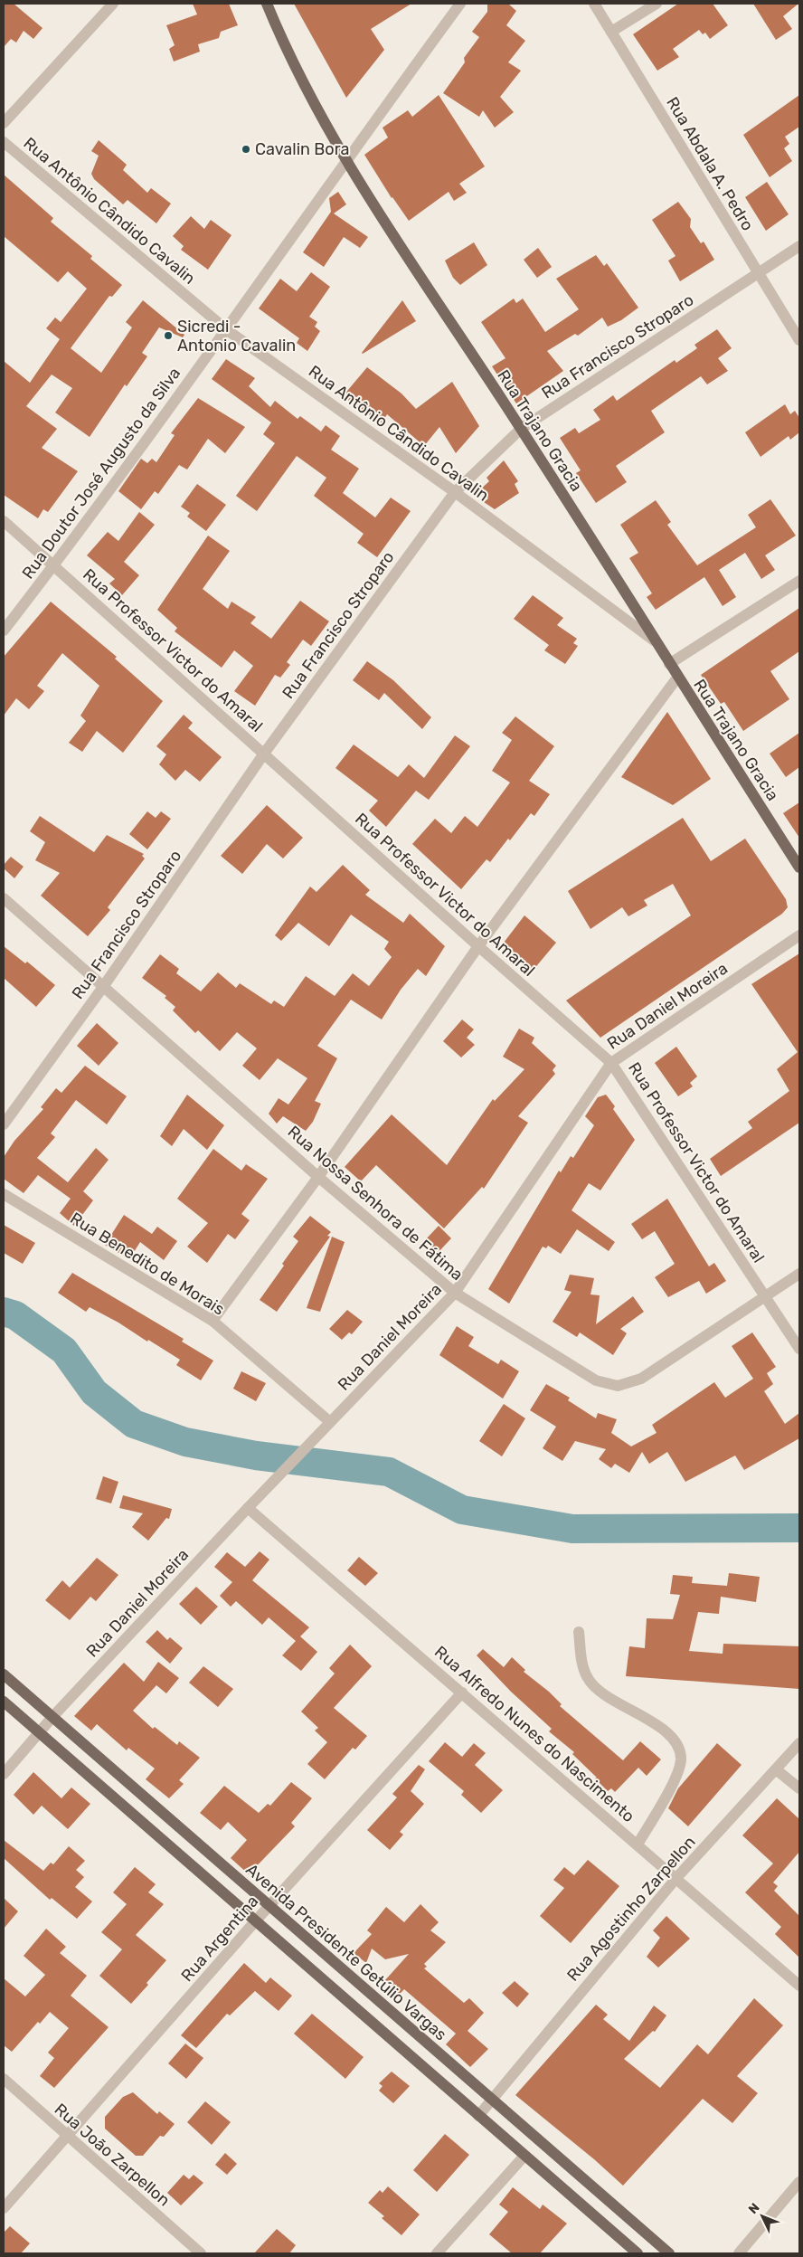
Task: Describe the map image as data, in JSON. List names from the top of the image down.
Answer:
{
  "streets": {
    "main road": ["Rua Trajano Gracia", "Avenida Presidente Getúlio Vargas"],
    "street": [
      "Rua Abdala A. Pedro",
      "Rua Antônio Cândido Cavalin",
      "Rua Francisco Stroparo",
      "Rua Doutor José Augusto da Silva",
      "Rua Professor Victor do Amaral",
      "Rua Daniel Moreira",
      "Rua Nossa Senhora de Fátima",
      "Rua Benedito de Morais",
      "Rua Alfredo Nunes do Nascimento",
      "Rua Agostinho Zarpellon",
      "Rua Argentina",
      "Rua João Zarpellon"
    ]
  },
  "crossings": [
    ["Rua Abdala A. Pedro", "Rua Francisco Stroparo"],
    ["Rua Antônio Cândido Cavalin", "Rua Francisco Stroparo"],
    ["Rua Antônio Cândido Cavalin", "Rua Trajano Gracia"],
    ["Rua Antônio Cândido Cavalin", "Rua Doutor José Augusto da Silva"],
    ["Rua Francisco Stroparo", "Rua Trajano Gracia"],
    ["Rua Francisco Stroparo", "Rua Professor Victor do Amaral"],
    ["Rua Francisco Stroparo", "Rua Nossa Senhora de Fátima"],
    ["Rua Trajano Gracia", "Rua Doutor José Augusto da Silva"],
    ["Rua Doutor José Augusto da Silva", "Rua Professor Victor do Amaral"],
    ["Rua Professor Victor do Amaral", "Rua Daniel Moreira"],
    ["Rua Professor Victor do Amaral", "Rua Nossa Senhora de Fátima"],
    ["Rua Daniel Moreira", "Rua Nossa Senhora de Fátima"],
    ["Rua Daniel Moreira", "Rua Benedito de Morais"],
    ["Rua Daniel Moreira", "Rua Alfredo Nunes do Nascimento"],
    ["Rua Daniel Moreira", "Avenida Presidente Getúlio Vargas"],
    ["Rua Alfredo Nunes do Nascimento", "Rua Agostinho Zarpellon"],
    ["Rua Alfredo Nunes do Nascimento", "Rua Argentina"],
    ["Rua Agostinho Zarpellon", "Avenida Presidente Getúlio Vargas"],
    ["Rua Argentina", "Avenida Presidente Getúlio Vargas"],
    ["Rua Argentina", "Rua João Zarpellon"]
  ],
  "places": ["Cavalin Bora", "Sicredi - Antonio Cavalin"],
  "north": "top left"
}
